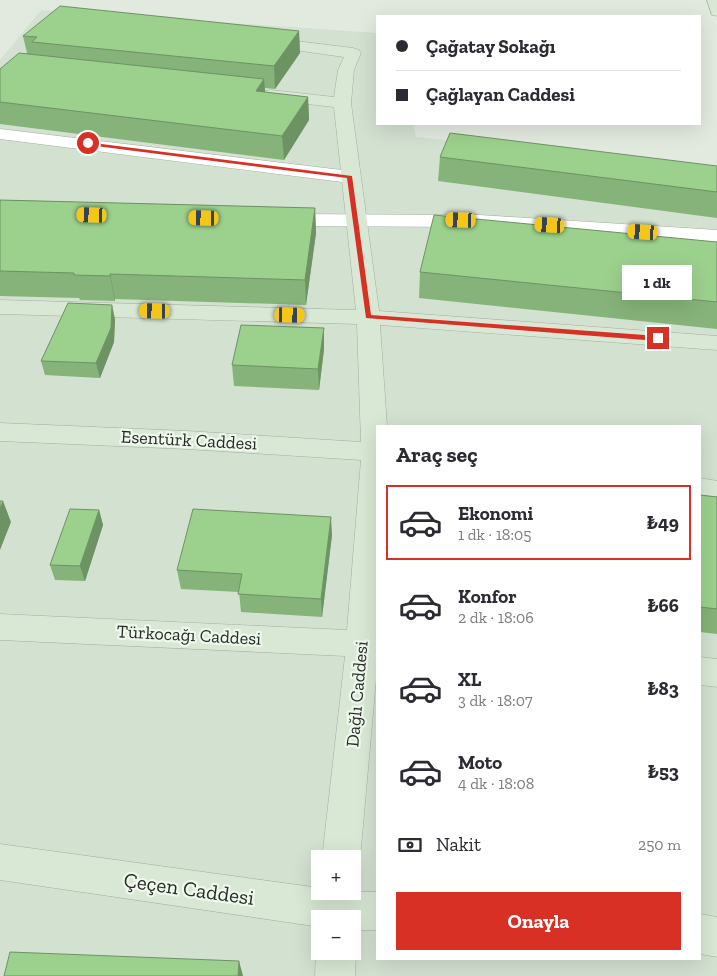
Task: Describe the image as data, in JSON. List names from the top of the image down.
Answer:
{
  "streets": {
    "street": [
      "Esentürk Caddesi",
      "Türkocağı Caddesi",
      "Dağlı Caddesi",
      "Çeçen Caddesi"
    ]
  },
  "crossings": [
    ["Esentürk Caddesi", "Dağlı Caddesi"],
    ["Türkocağı Caddesi", "Dağlı Caddesi"]
  ],
  "page": {
    "banner": ["Çağatay Sokağı", "Çağlayan Caddesi"],
    "bubble": "1 dk",
    "heading": "Araç seç",
    "list": [
      {
        "name": "Ekonomi",
        "note": "1 dk · 18:05",
        "value": "₺49"
      },
      {
        "name": "Konfor",
        "note": "2 dk · 18:06",
        "value": "₺66"
      },
      {
        "name": "XL",
        "note": "3 dk · 18:07",
        "value": "₺83"
      },
      {
        "name": "Moto",
        "note": "4 dk · 18:08",
        "value": "₺53"
      }
    ],
    "pay": ["Nakit", "250 m"],
    "map_buttons": ["+", "−"],
    "buttons": "Onayla"
  }
}
